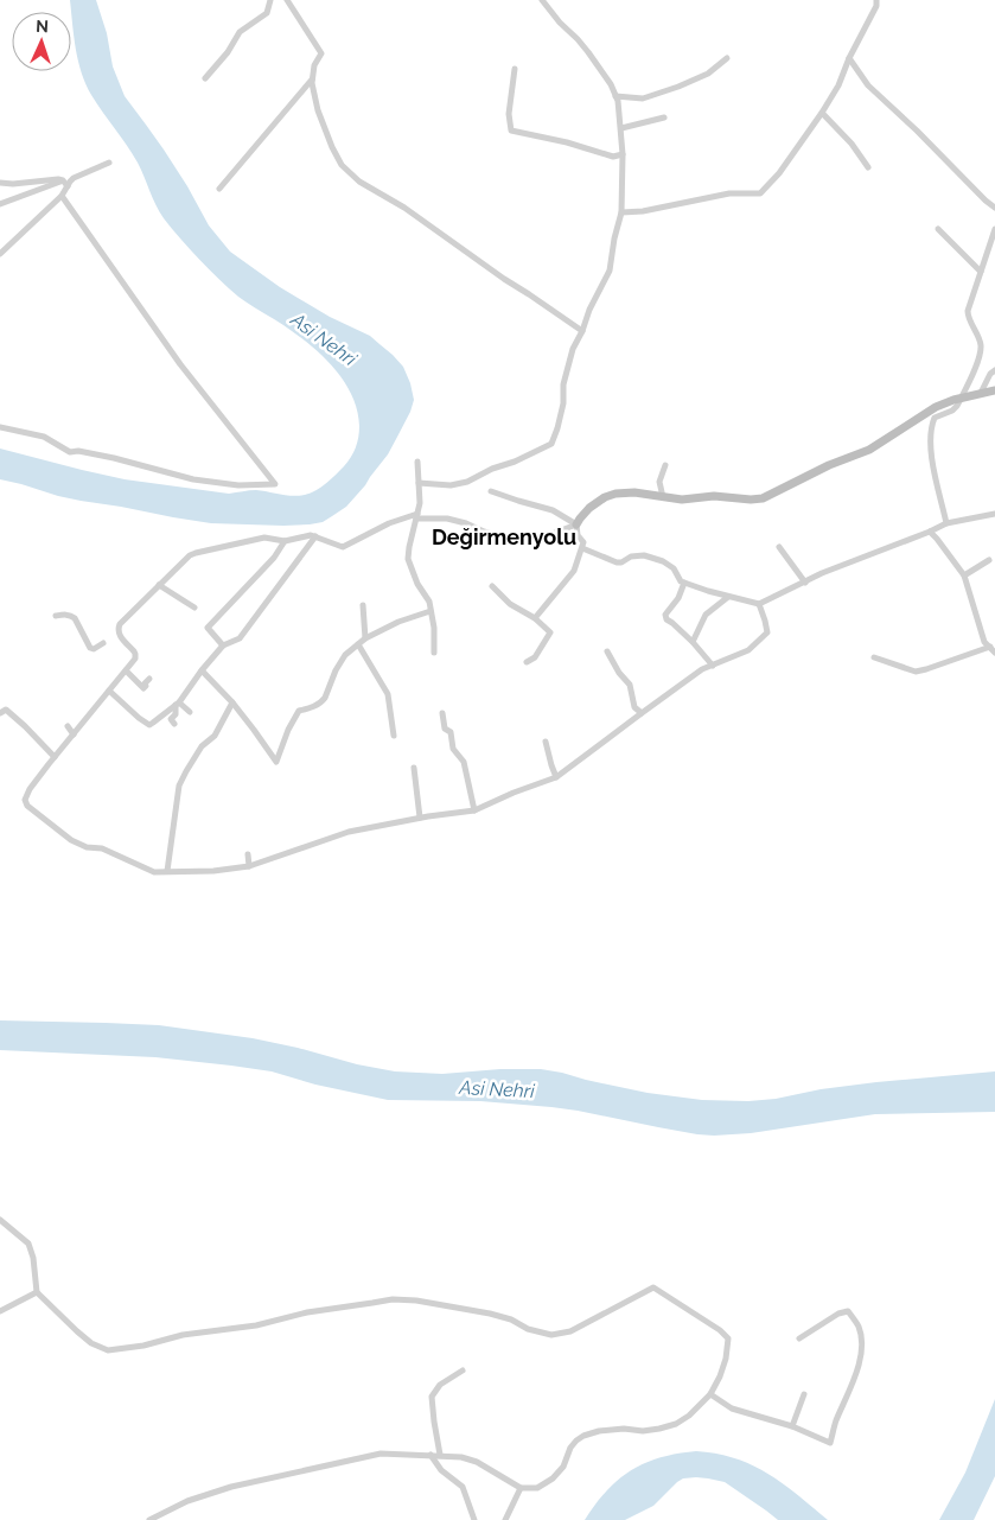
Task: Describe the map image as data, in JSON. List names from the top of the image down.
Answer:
{
  "districts": ["Değirmenyolu"],
  "water": ["Asi Nehri"],
  "north": "top"
}
